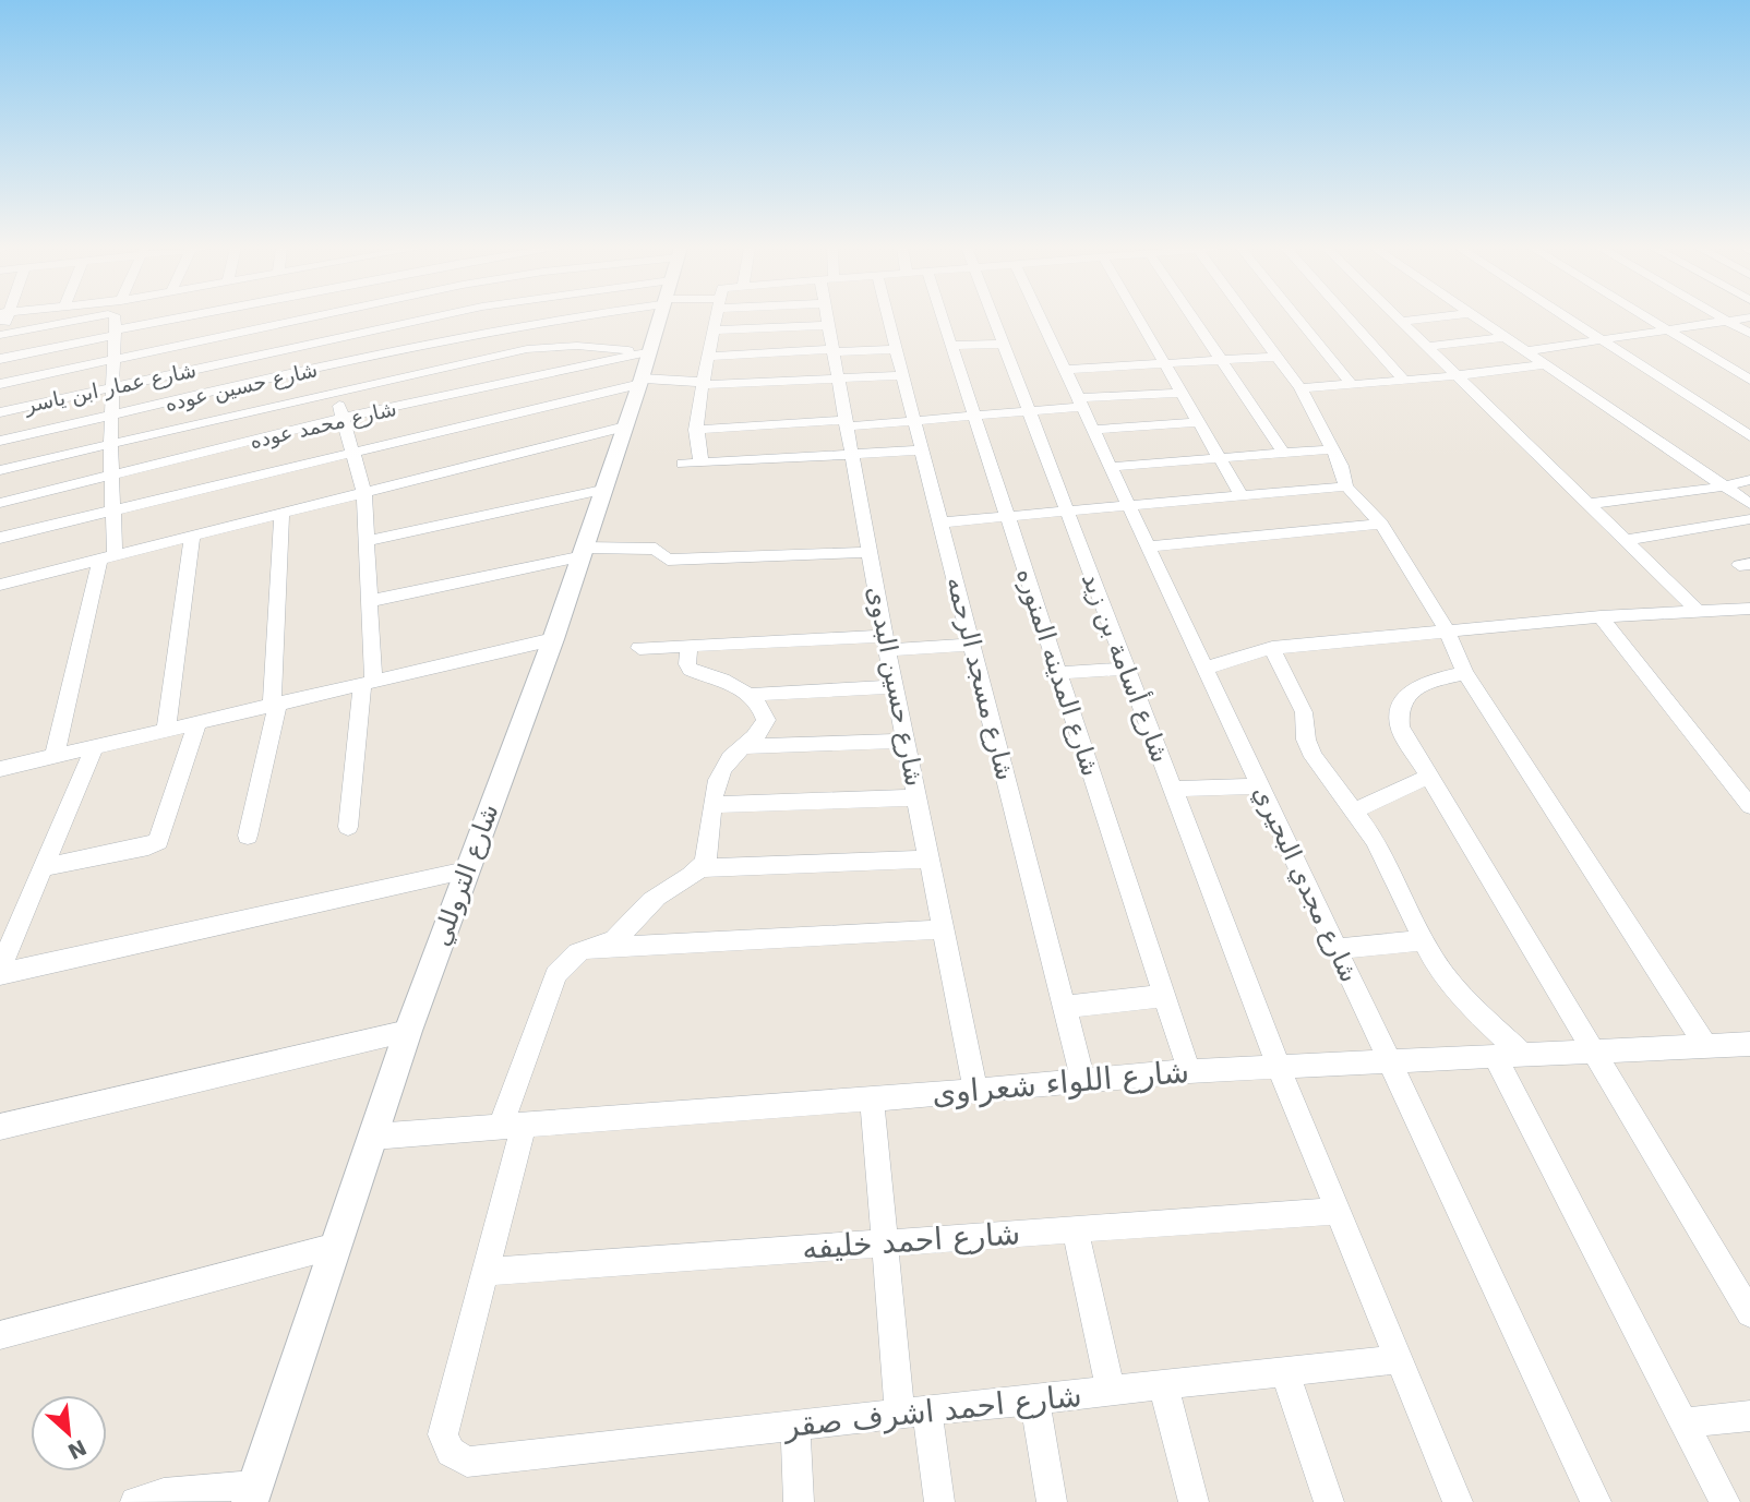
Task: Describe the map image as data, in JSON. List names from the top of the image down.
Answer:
{
  "streets": {
    "street": [
      "شارع حسين عوده",
      "شارع عمار ابن ياسر",
      "شارع محمد عوده",
      "شارع أسامة بن زيد",
      "شارع المدينه المنوره",
      "شارع مسجد الرحمه",
      "شارع حسين البدوى",
      "شارع التروللي",
      "شارع مجدي البحيري",
      "شارع اللواء شعراوى",
      "شارع احمد خليفه",
      "شارع احمد اشرف صقر"
    ]
  },
  "crossings": [
    ["شارع محمد عوده", "شارع التروللي"],
    ["شارع أسامة بن زيد", "شارع اللواء شعراوى"],
    ["شارع أسامة بن زيد", "شارع احمد خليفه"],
    ["شارع أسامة بن زيد", "شارع احمد اشرف صقر"],
    ["شارع المدينه المنوره", "شارع اللواء شعراوى"],
    ["شارع مسجد الرحمه", "شارع اللواء شعراوى"],
    ["شارع حسين البدوى", "شارع اللواء شعراوى"],
    ["شارع التروللي", "شارع اللواء شعراوى"],
    ["شارع مجدي البحيري", "شارع اللواء شعراوى"],
    ["شارع احمد خليفه", "شارع احمد اشرف صقر"]
  ],
  "north": "bottom right"
}
